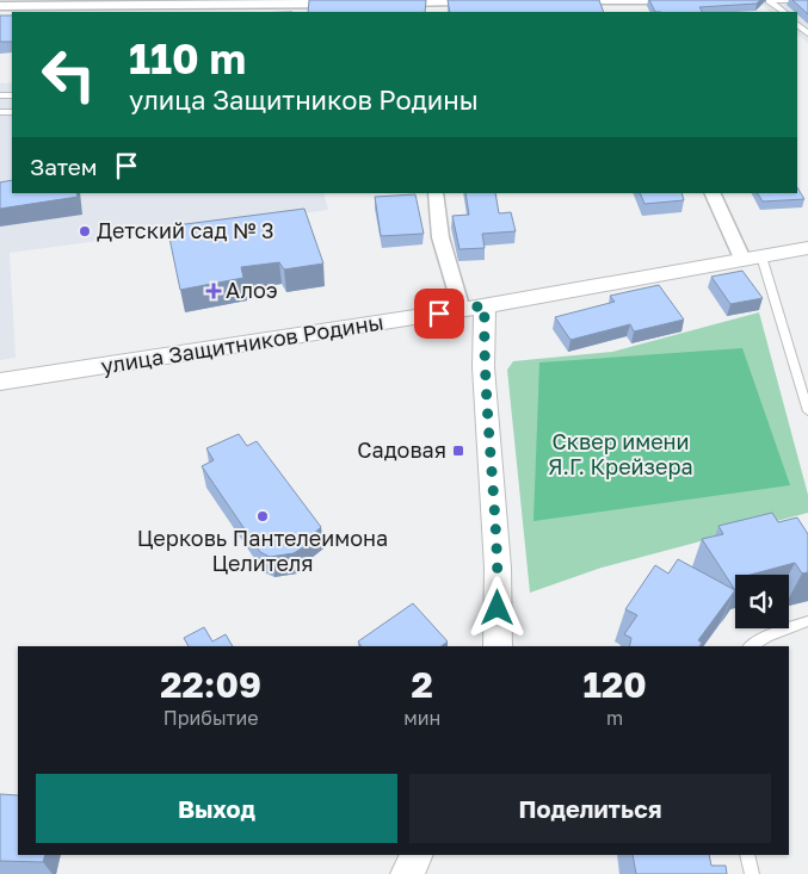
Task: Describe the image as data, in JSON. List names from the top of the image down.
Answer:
{
  "streets": {
    "street": ["улица Защитников Родины"]
  },
  "parks": ["Сквер имени Я.Г. Крейзера"],
  "places": {
    "other": ["Детский сад № 3", "Церковь Пантелеимона Целителя"],
    "health": ["Алоэ"],
    "transit": ["Садовая"]
  },
  "page": {
    "turn": ["110 m", "улица Защитников Родины"],
    "then": "Затем",
    "eta": [
      "22:09",
      "Прибытие",
      "2",
      "мин",
      "120",
      "m"
    ],
    "buttons": ["Выход", "Поделиться"]
  }
}
